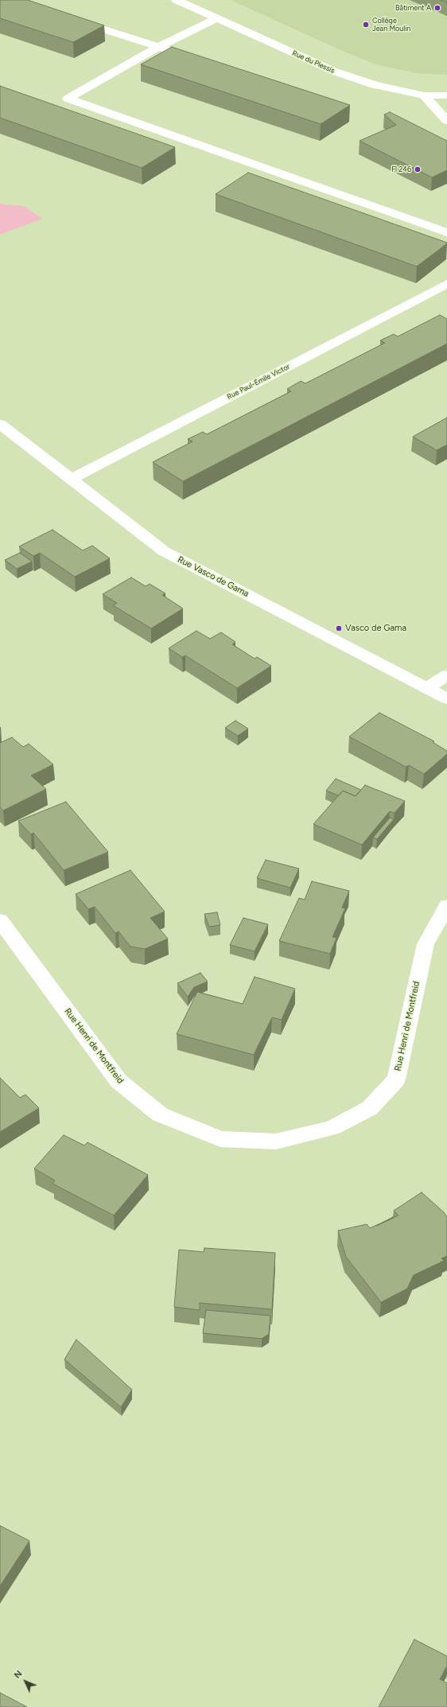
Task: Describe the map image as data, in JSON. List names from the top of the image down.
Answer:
{
  "streets": {
    "street": [
      "Rue du Plessis",
      "Rue Paul-Émile Victor",
      "Rue Vasco de Gama",
      "Rue Henri de Montfreid"
    ]
  },
  "crossings": [
    ["Rue Paul-Émile Victor", "Rue Vasco de Gama"]
  ],
  "places": [
    "Bâtiment A",
    "Collège Jean Moulin",
    "Fl 246",
    "Vasco de Gama"
  ],
  "north": "top left"
}
